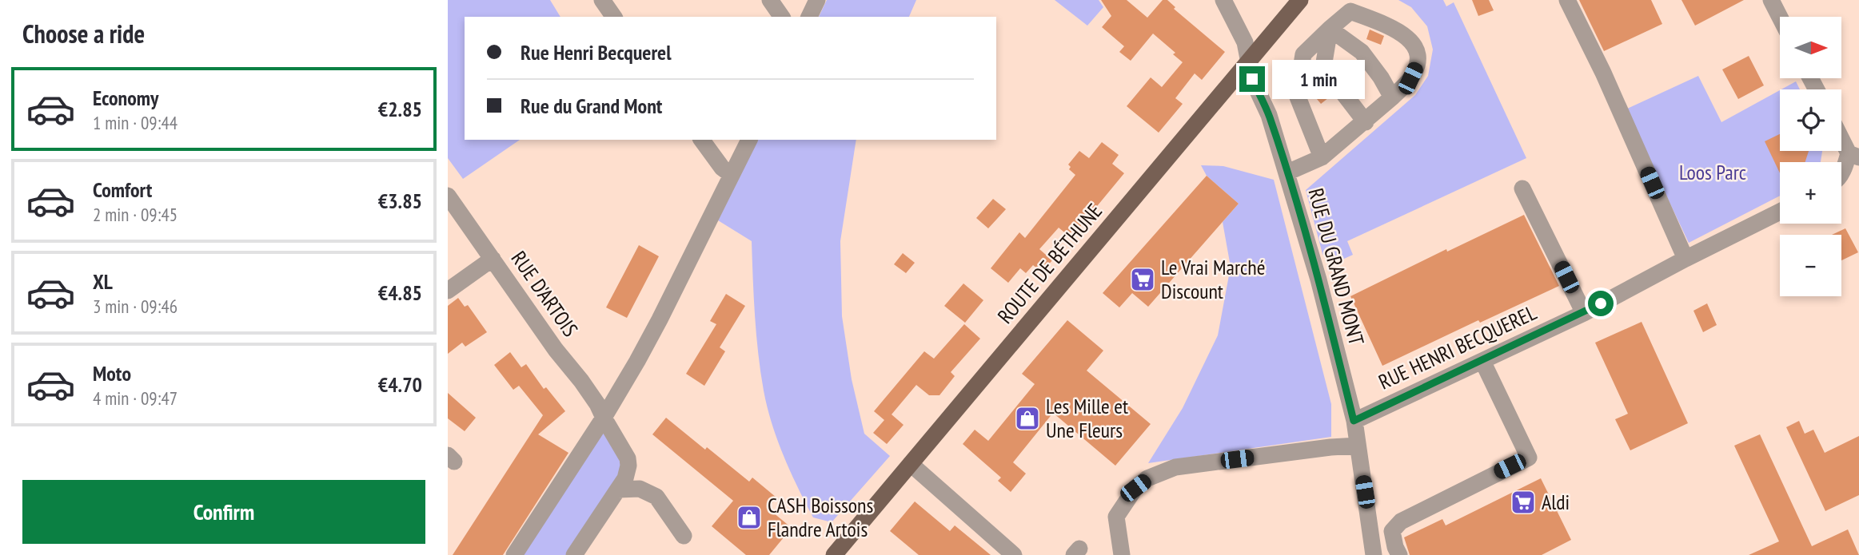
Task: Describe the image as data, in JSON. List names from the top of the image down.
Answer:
{
  "streets": {
    "main road": ["ROUTE DE BÉTHUNE"],
    "street": ["RUE DU GRAND MONT", "RUE D'ARTOIS", "RUE HENRI BECQUEREL"]
  },
  "crossings": [
    ["ROUTE DE BÉTHUNE", "RUE DU GRAND MONT"],
    ["RUE DU GRAND MONT", "RUE HENRI BECQUEREL"]
  ],
  "parks": ["Loos Parc"],
  "places": {
    "supermarket": ["Le Vrai Marché Discount", "Aldi"],
    "shop": ["Les Mille et Une Fleurs", "CASH Boissons Flandre Artois"]
  },
  "north": "right",
  "page": {
    "heading": "Choose a ride",
    "map_buttons": ["+", "−"],
    "banner": ["Rue Henri Becquerel", "Rue du Grand Mont"],
    "bubble": "1 min",
    "list": [
      {
        "name": "Economy",
        "note": "1 min · 09:44",
        "value": "€2.85"
      },
      {
        "name": "Comfort",
        "note": "2 min · 09:45",
        "value": "€3.85"
      },
      {
        "name": "XL",
        "note": "3 min · 09:46",
        "value": "€4.85"
      },
      {
        "name": "Moto",
        "note": "4 min · 09:47",
        "value": "€4.70"
      }
    ],
    "buttons": "Confirm"
  }
}
